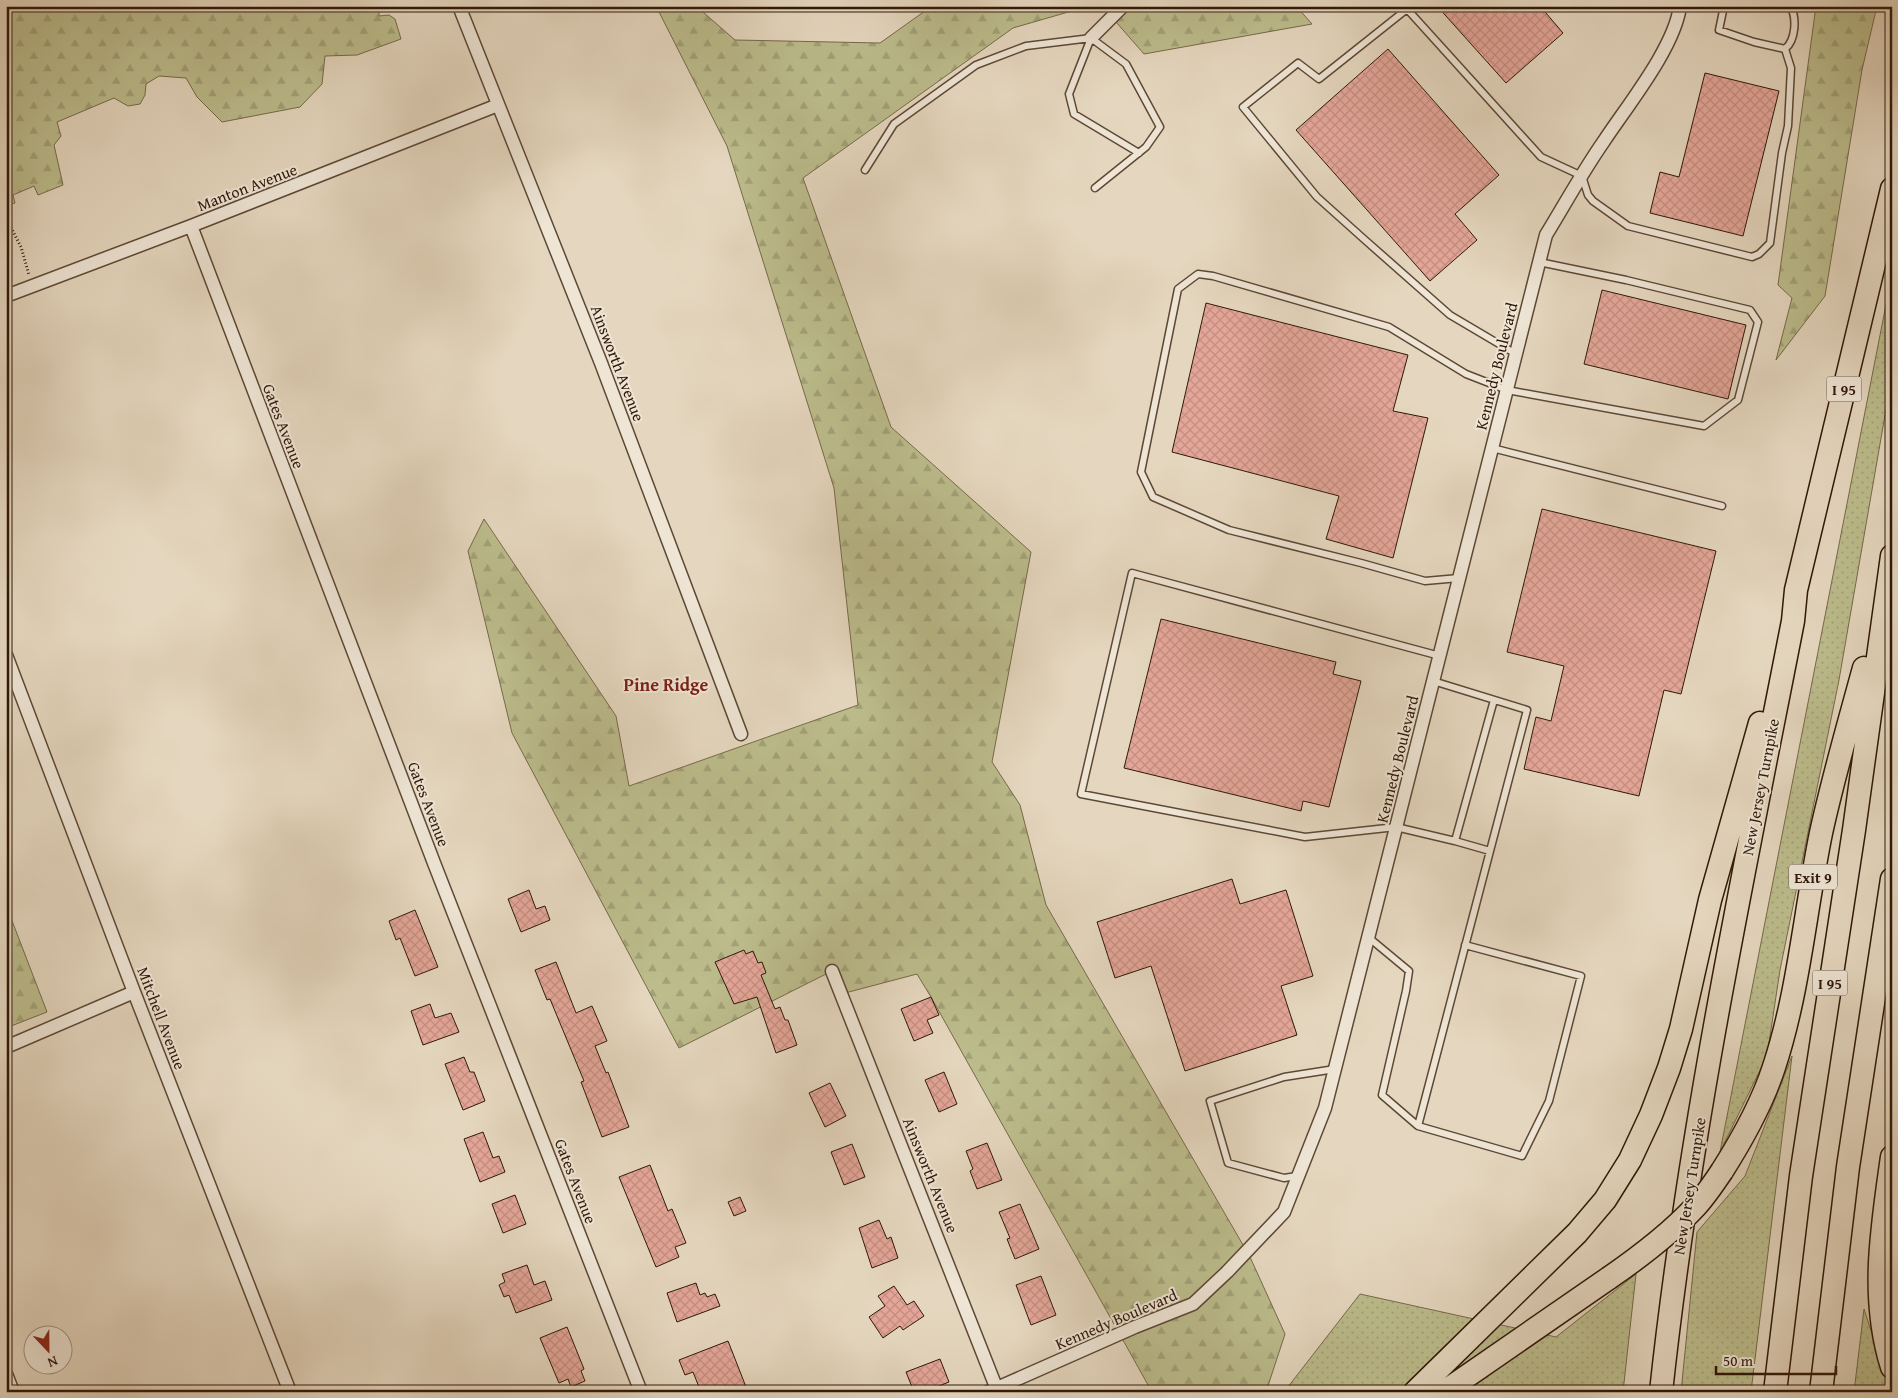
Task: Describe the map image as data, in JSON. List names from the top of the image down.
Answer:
{
  "streets": {
    "highway": ["I 95", "New Jersey Turnpike", "Exit 9"],
    "street": [
      "Manton Avenue",
      "Ainsworth Avenue",
      "Kennedy Boulevard",
      "Gates Avenue",
      "Mitchell Avenue"
    ]
  },
  "crossings": [
    ["Manton Avenue", "Ainsworth Avenue"],
    ["Manton Avenue", "Gates Avenue"],
    ["Ainsworth Avenue", "Kennedy Boulevard"],
    ["I 95", "Exit 9"]
  ],
  "districts": ["Pine Ridge"],
  "scale_bar": "50 m",
  "north": "bottom"
}
